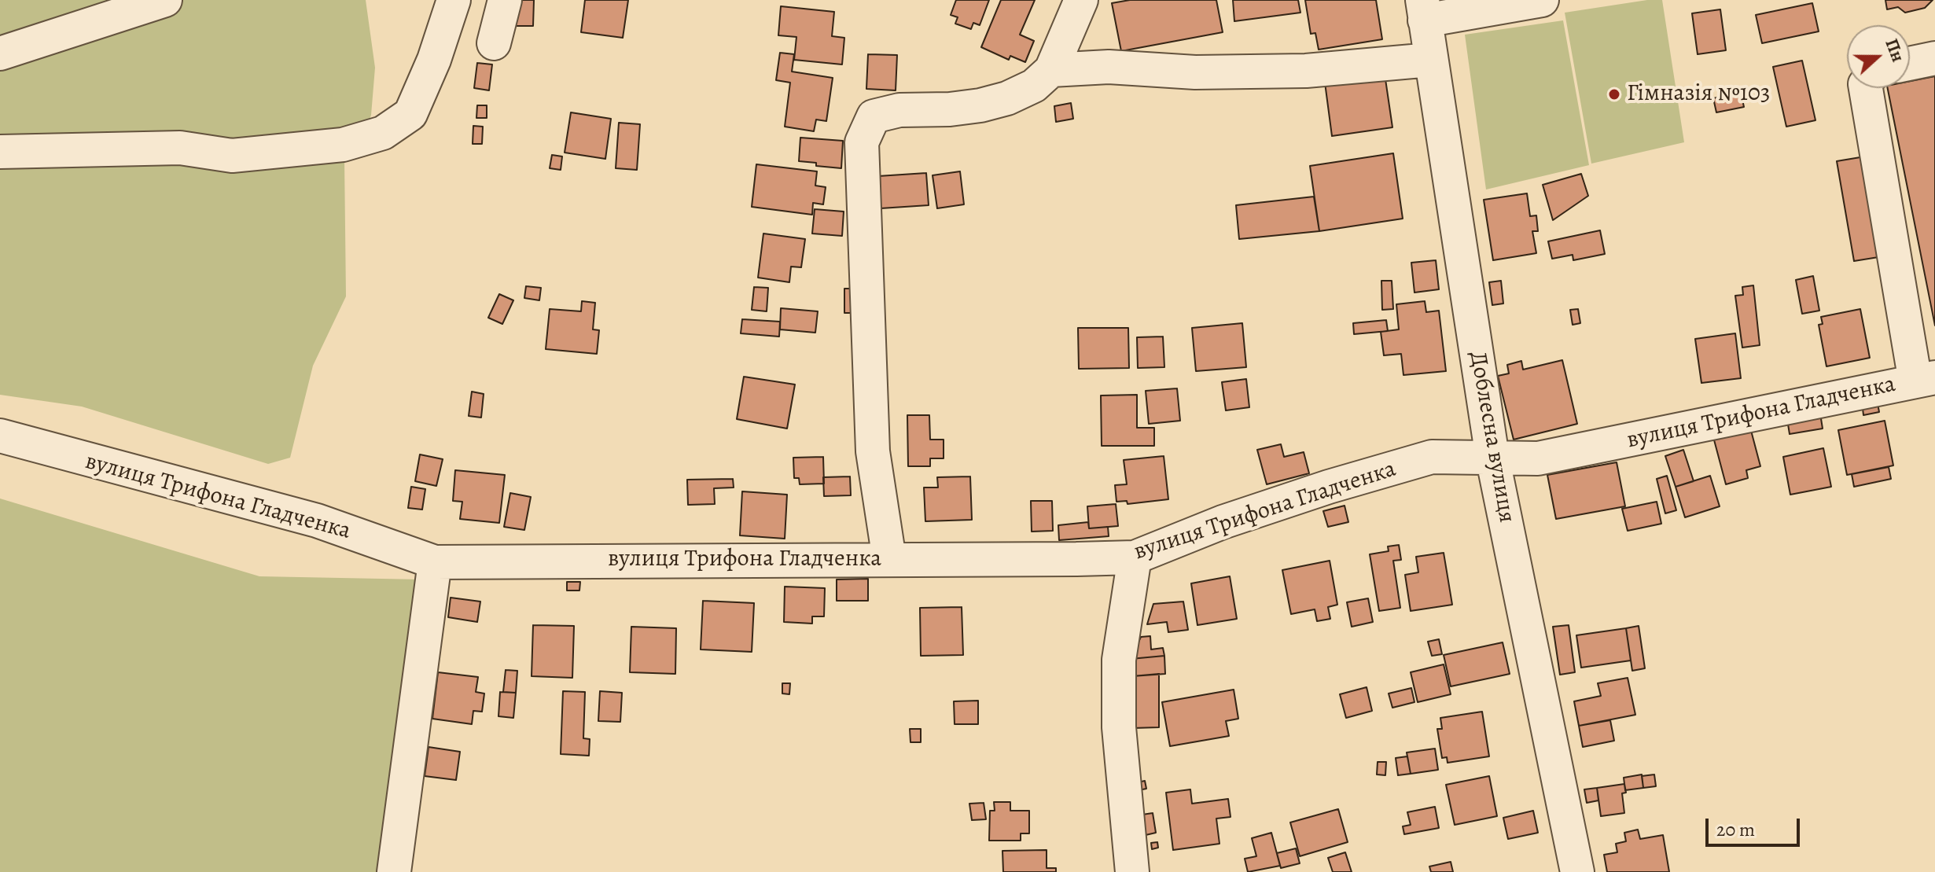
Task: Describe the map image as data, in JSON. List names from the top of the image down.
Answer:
{
  "streets": {
    "street": ["вулиця Трифона Гладченка", "Доблесна вулиця"]
  },
  "crossings": [
    ["вулиця Трифона Гладченка", "Доблесна вулиця"]
  ],
  "places": ["Гімназія №103"],
  "scale_bar": "20 m",
  "north": "right"
}
